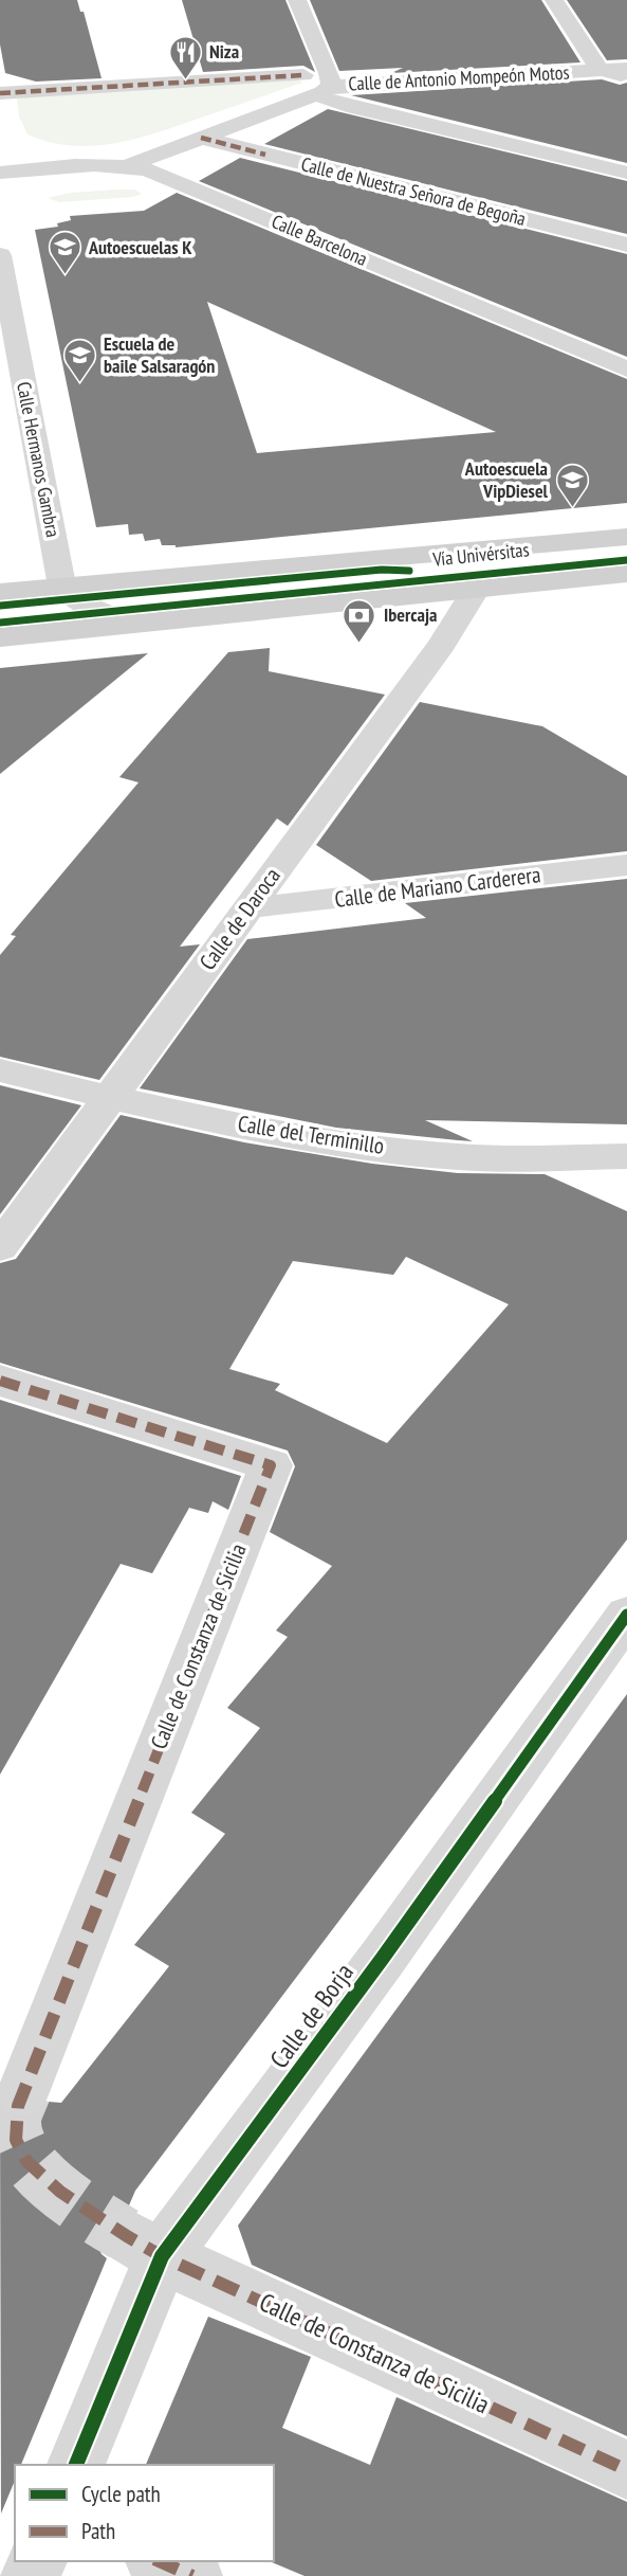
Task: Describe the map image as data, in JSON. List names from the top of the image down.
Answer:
{
  "streets": {
    "main road": ["Vía Univérsitas"],
    "street": [
      "Calle de Antonio Mompeón Motos",
      "Calle de Nuestra Señora de Begoña",
      "Calle Barcelona",
      "Calle Hermanos Gambra",
      "Calle de Mariano Carderera",
      "Calle de Daroca",
      "Calle del Terminillo",
      "Calle de Constanza de Sicilia",
      "Calle de Borja"
    ]
  },
  "crossings": [
    ["Calle de Antonio Mompeón Motos", "Calle de Nuestra Señora de Begoña"],
    ["Calle de Antonio Mompeón Motos", "Calle Barcelona"],
    ["Calle Hermanos Gambra", "Vía Univérsitas"],
    ["Vía Univérsitas", "Calle de Daroca"],
    ["Calle de Mariano Carderera", "Calle de Daroca"],
    ["Calle de Daroca", "Calle del Terminillo"],
    ["Calle de Constanza de Sicilia", "Calle de Borja"]
  ],
  "places": {
    "restaurant": ["Niza"],
    "school or university": ["Autoescuelas K", "Escuela de baile Salsaragón", "Autoescuela VipDiesel"],
    "bank": ["Ibercaja"]
  },
  "legend": ["Cycle path", "Path"]
}
